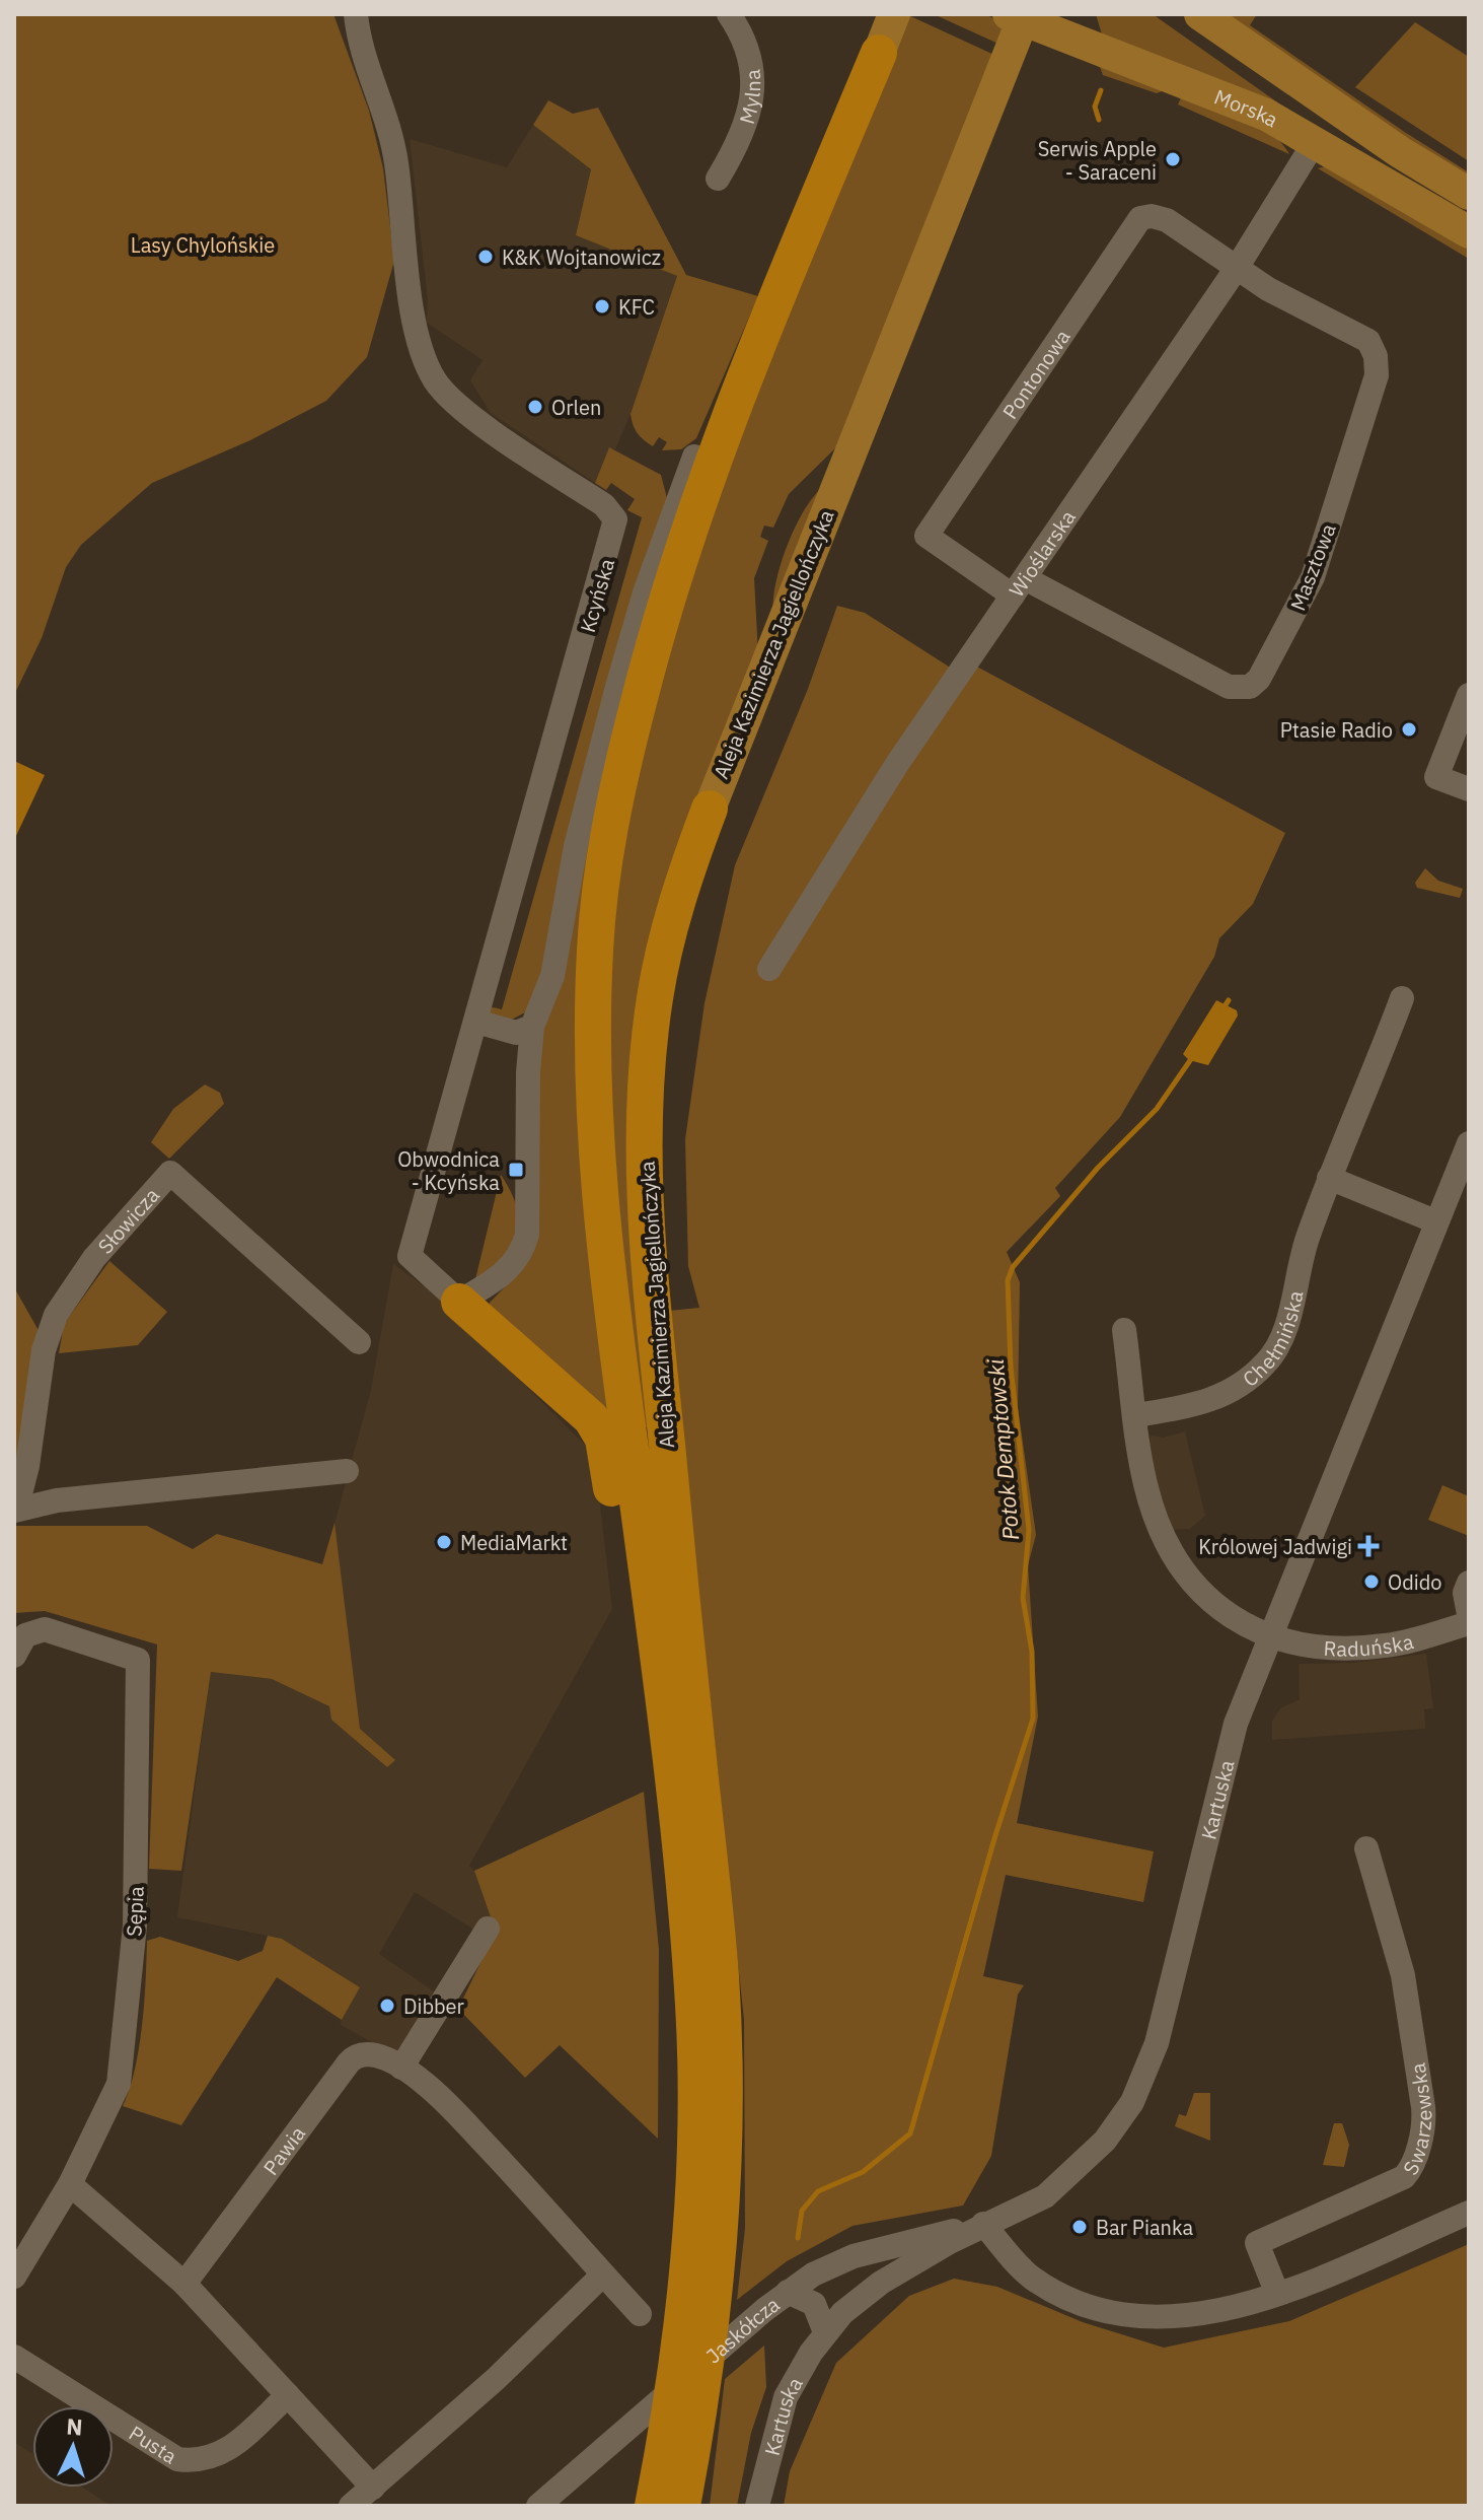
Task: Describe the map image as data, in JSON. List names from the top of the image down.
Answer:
{
  "streets": {
    "highway": ["Aleja Kazimierza Jagiellończyka"],
    "main road": ["Morska"],
    "street": [
      "Mylna",
      "Pontonowa",
      "Wioślarska",
      "Masztowa",
      "Kcyńska",
      "Słowicza",
      "Chełmińska",
      "Raduńska",
      "Kartuska",
      "Sępia",
      "Swarzewska",
      "Pawia",
      "Jaskółcza",
      "Pusta"
    ]
  },
  "crossings": [
    ["Morska", "Wioślarska"],
    ["Morska", "Aleja Kazimierza Jagiellończyka"],
    ["Pontonowa", "Wioślarska"],
    ["Pontonowa", "Masztowa"],
    ["Wioślarska", "Masztowa"],
    ["Raduńska", "Kartuska"],
    ["Kartuska", "Jaskółcza"]
  ],
  "water": ["Potok Demptowski"],
  "parks": ["Lasy Chylońskie"],
  "places": {
    "other": [
      "Serwis Apple - Saraceni",
      "K&K Wojtanowicz",
      "KFC",
      "Orlen",
      "Ptasie Radio",
      "MediaMarkt",
      "Odido",
      "Dibber",
      "Bar Pianka"
    ],
    "transit": ["Obwodnica - Kcyńska"],
    "health": ["Królowej Jadwigi"]
  },
  "north": "top"
}
